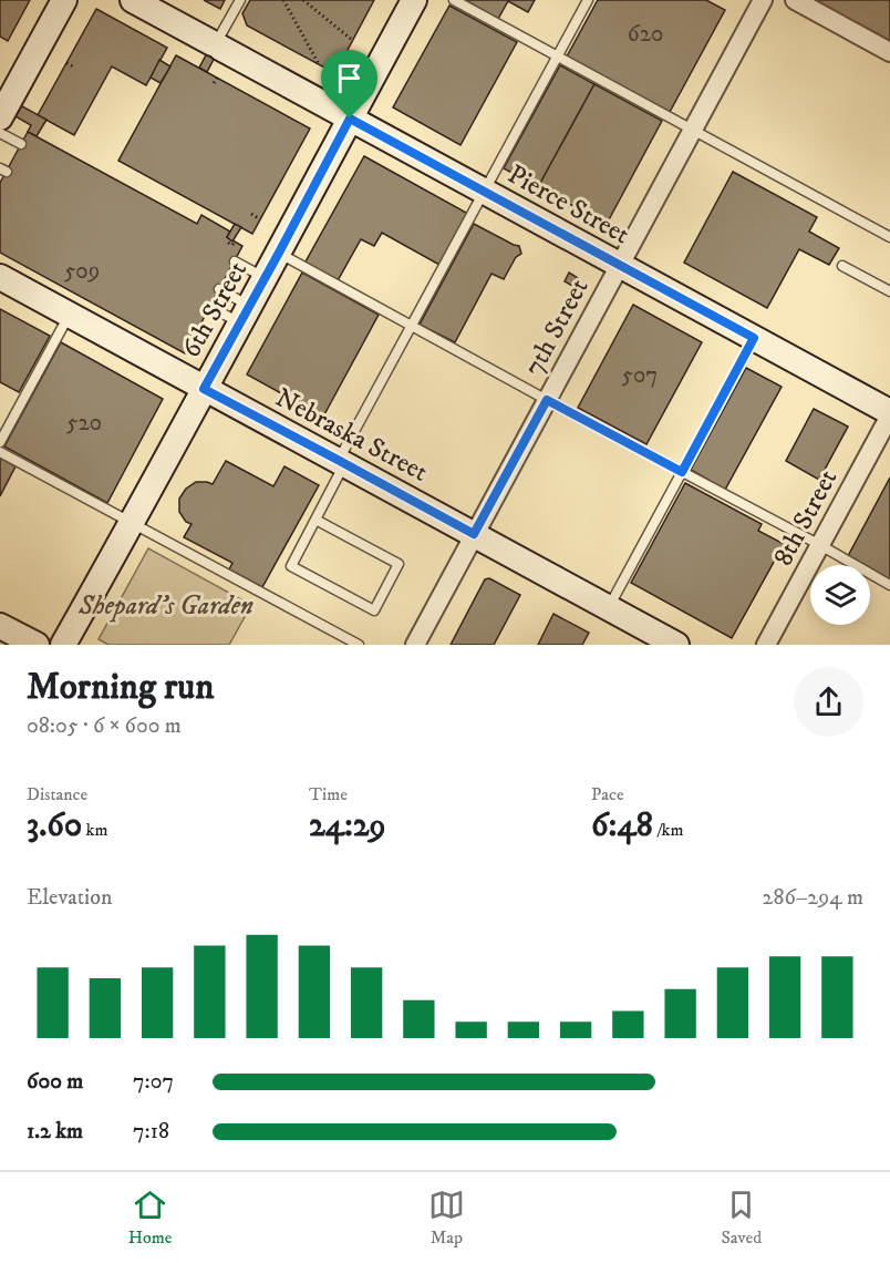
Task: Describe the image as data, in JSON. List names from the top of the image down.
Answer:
{
  "streets": {
    "main road": ["Pierce Street", "6th Street", "Nebraska Street"],
    "street": ["7th Street", "8th Street"]
  },
  "crossings": [
    ["Pierce Street", "6th Street"],
    ["Pierce Street", "7th Street"],
    ["Pierce Street", "8th Street"],
    ["6th Street", "Nebraska Street"],
    ["7th Street", "Nebraska Street"]
  ],
  "parks": ["Shepard’s Garden"],
  "house_numbers": [
    "620",
    "509",
    "507",
    "520"
  ],
  "page": {
    "heading": ["Morning run", "08:05 · 6 × 600 m"],
    "stats": [
      ["Distance", "3.60 km"],
      ["Time", "24:29"],
      ["Pace", "6:48 /km"]
    ],
    "chart": ["Elevation", "286–294 m"],
    "list": [
      {
        "name": "600 m",
        "note": "7:07"
      },
      {
        "name": "1.2 km",
        "note": "7:18"
      }
    ],
    "tabs": ["Home", "Map", "Saved"]
  }
}
